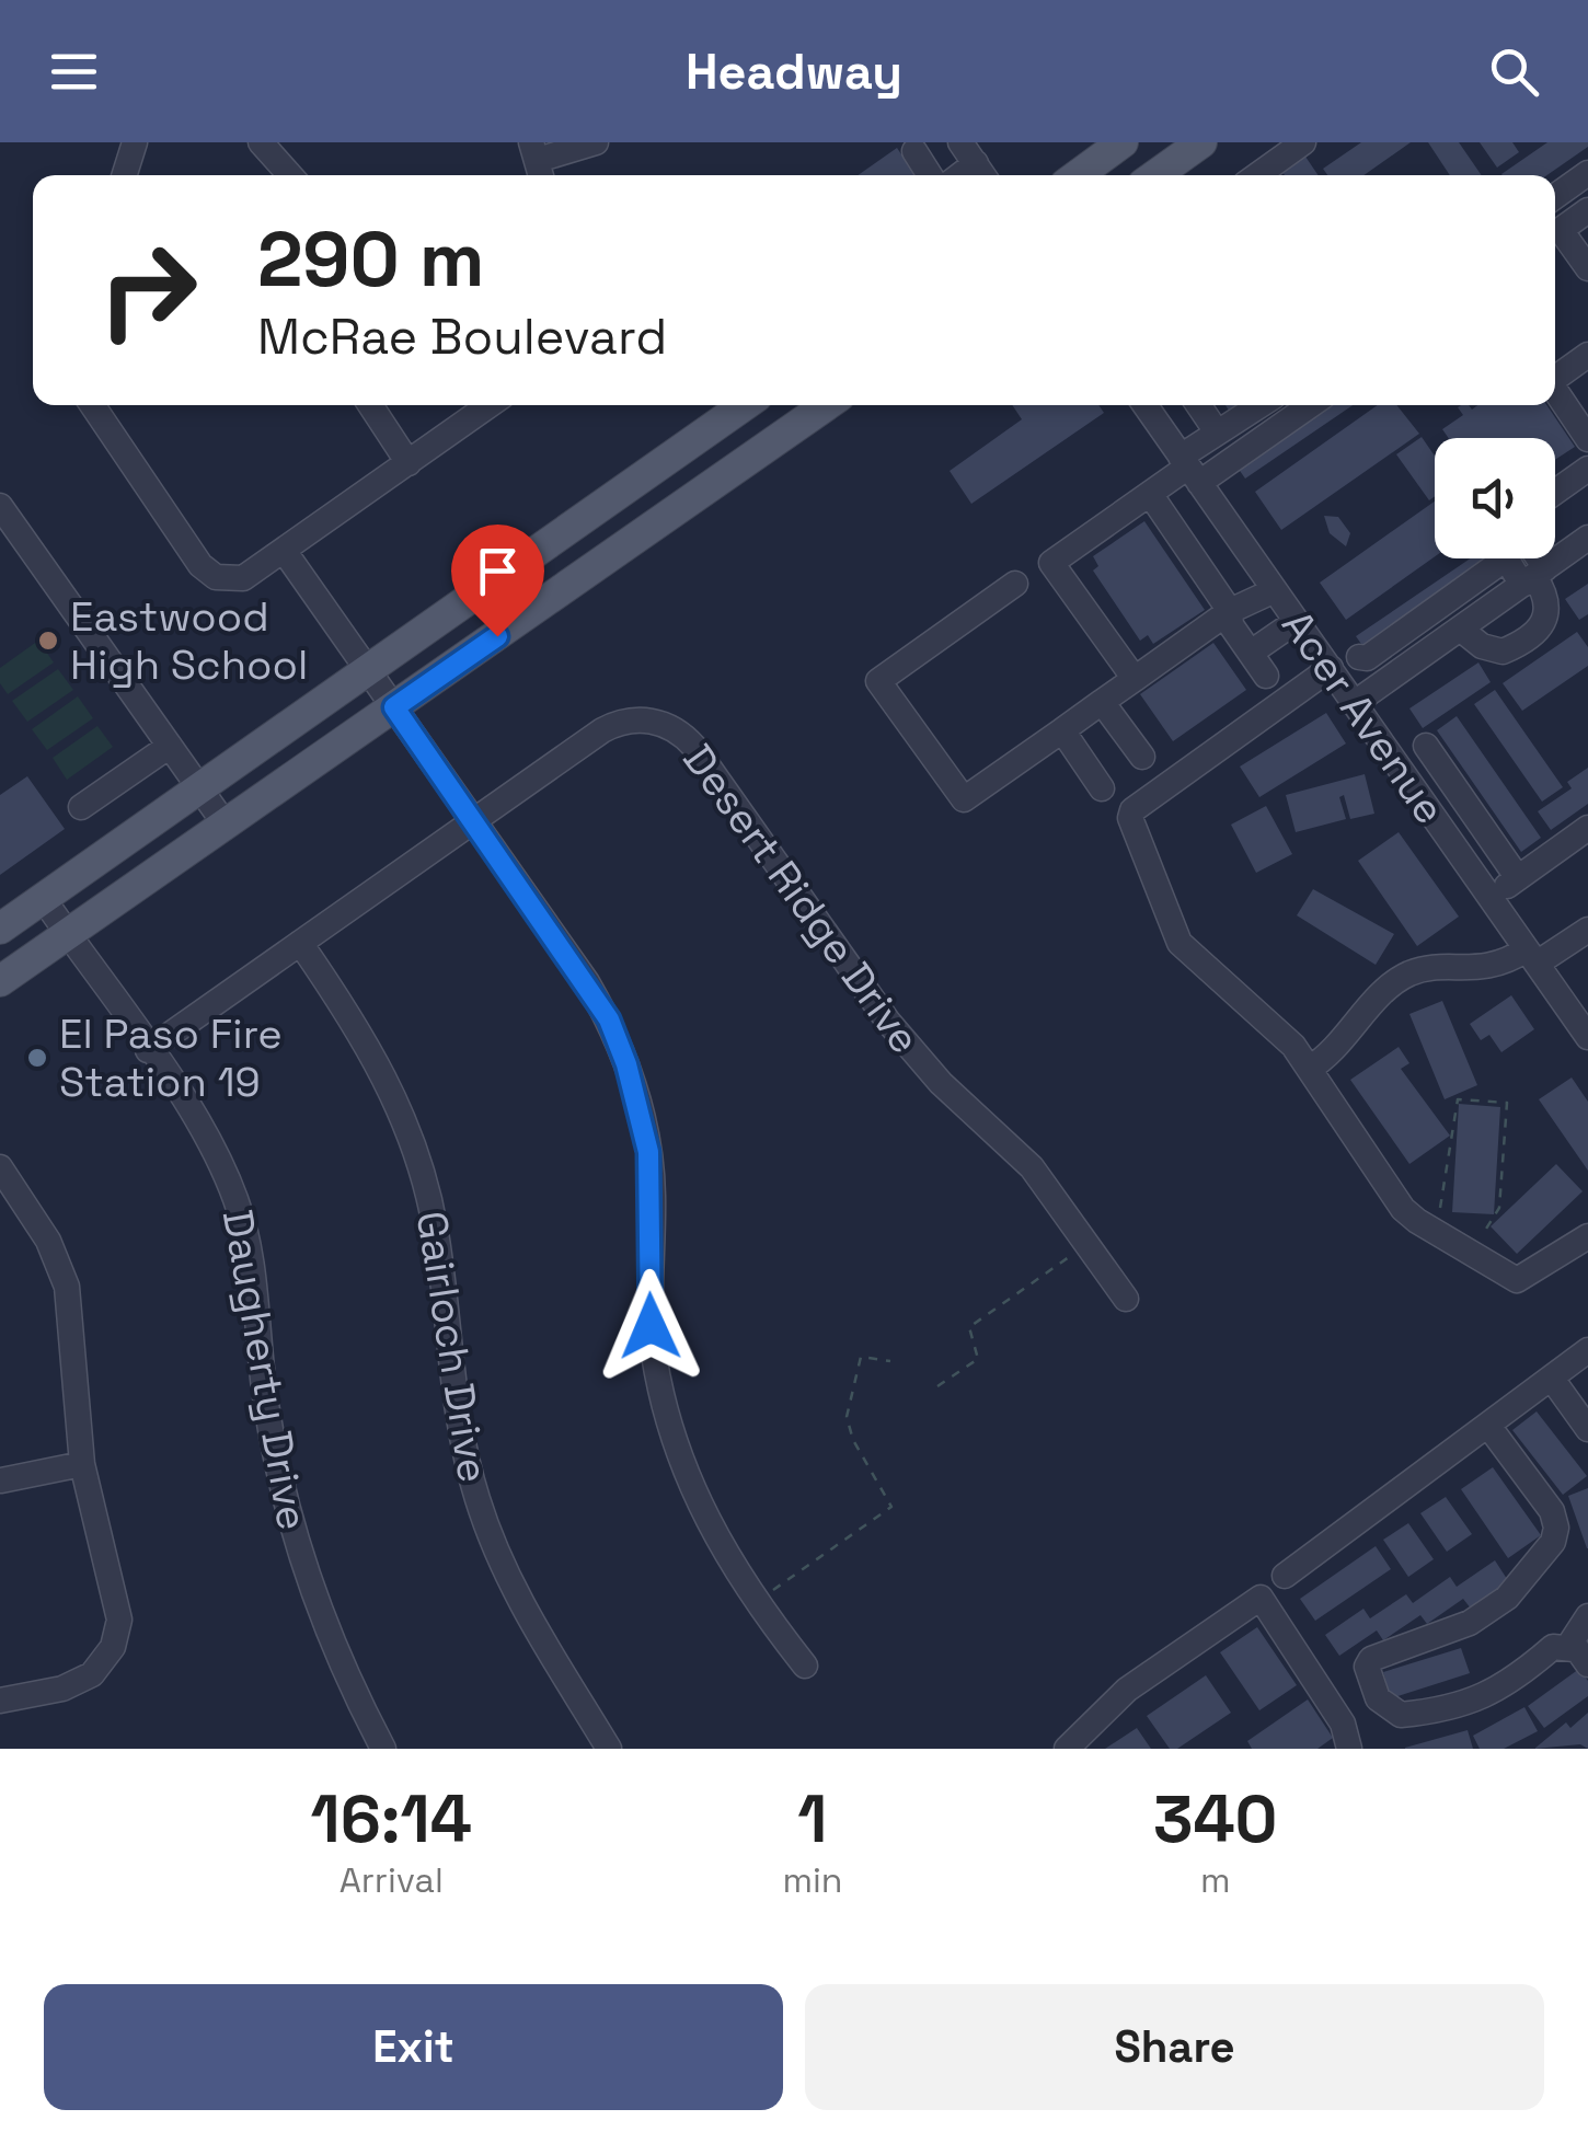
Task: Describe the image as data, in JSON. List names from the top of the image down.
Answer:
{
  "streets": {
    "street": [
      "Acer Avenue",
      "Desert Ridge Drive",
      "Gairloch Drive",
      "Daugherty Drive"
    ]
  },
  "crossings": [
    ["Desert Ridge Drive", "Gairloch Drive"],
    ["Desert Ridge Drive", "Daugherty Drive"]
  ],
  "places": ["Eastwood High School", "El Paso Fire Station 19"],
  "page": {
    "header": "Headway",
    "turn": ["290 m", "McRae Boulevard"],
    "eta": [
      "16:14",
      "Arrival",
      "1",
      "min",
      "340",
      "m"
    ],
    "buttons": ["Exit", "Share"]
  }
}
